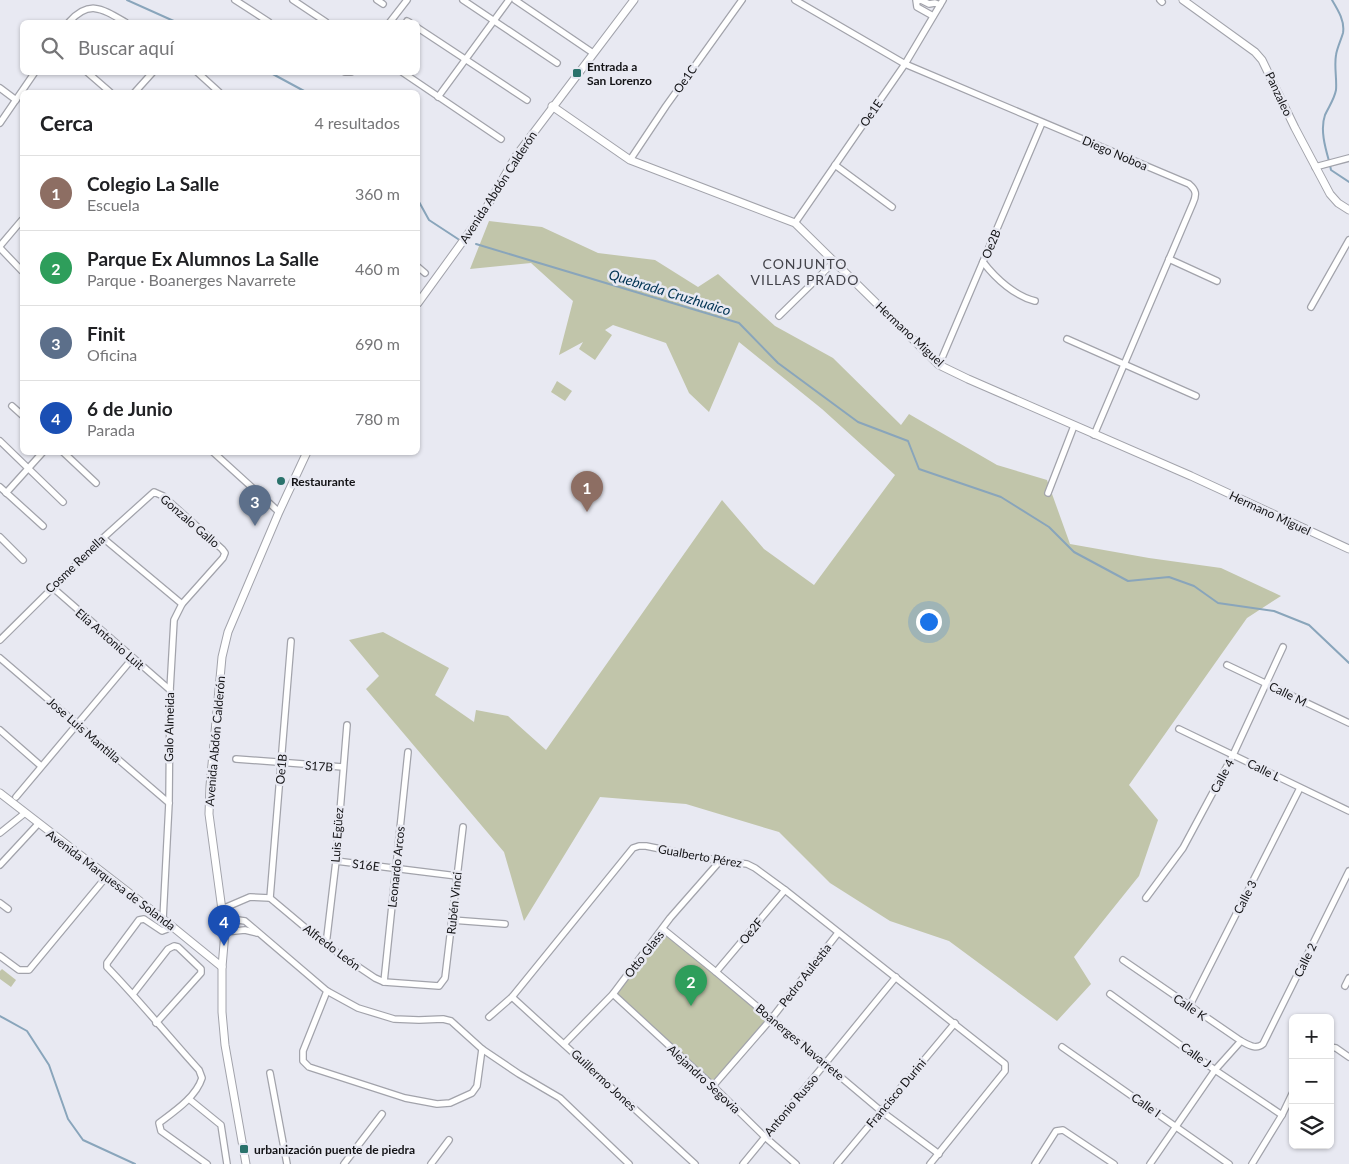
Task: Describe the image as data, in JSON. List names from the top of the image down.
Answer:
{
  "streets": {
    "street": [
      "Oe1C",
      "Panzaleo",
      "Oe1E",
      "Diego Noboa",
      "Avenida Abdón Calderón",
      "Oe2B",
      "Hermano Miguel",
      "Gonzalo Gallo",
      "Cosme Renella",
      "Elia Antonio Luit",
      "Calle M",
      "Galo Almeida",
      "Jose Luis Mantilla",
      "S17B",
      "Oe1B",
      "Calle L",
      "Calle 4",
      "Luis Egüez",
      "Gualberto Pérez",
      "S16E",
      "Leonardo Arcos",
      "Avenida Marquesa de Solanda",
      "Calle 3",
      "Rubén Vinci",
      "Oe2F",
      "Alfredo León",
      "Otto Glass",
      "Calle 2",
      "Pedro Aulestia",
      "Calle K",
      "Boanerges Navarrete",
      "Calle J",
      "Alejandro Segovia",
      "Guillermo Jones",
      "Francisco Durini",
      "Antonio Russo",
      "Calle I"
    ]
  },
  "crossings": [
    ["Oe1C", "Hermano Miguel"],
    ["Oe1E", "Diego Noboa"],
    ["Oe1E", "Hermano Miguel"],
    ["Diego Noboa", "Oe2B"],
    ["Diego Noboa", "Hermano Miguel"],
    ["Avenida Abdón Calderón", "Hermano Miguel"],
    ["Avenida Abdón Calderón", "Avenida Marquesa de Solanda"],
    ["Oe2B", "Hermano Miguel"],
    ["Gonzalo Gallo", "Cosme Renella"],
    ["Gonzalo Gallo", "Galo Almeida"],
    ["Cosme Renella", "Elia Antonio Luit"],
    ["Elia Antonio Luit", "Galo Almeida"],
    ["Calle M", "Calle 4"],
    ["Galo Almeida", "Jose Luis Mantilla"],
    ["Galo Almeida", "Avenida Marquesa de Solanda"],
    ["S17B", "Oe1B"],
    ["S17B", "Luis Egüez"],
    ["Oe1B", "Alfredo León"],
    ["Calle L", "Calle 4"],
    ["Calle L", "Calle 3"],
    ["Luis Egüez", "S16E"],
    ["Luis Egüez", "Alfredo León"],
    ["Gualberto Pérez", "Oe2F"],
    ["Gualberto Pérez", "Otto Glass"],
    ["Gualberto Pérez", "Pedro Aulestia"],
    ["Gualberto Pérez", "Boanerges Navarrete"],
    ["Gualberto Pérez", "Guillermo Jones"],
    ["Gualberto Pérez", "Francisco Durini"],
    ["Gualberto Pérez", "Antonio Russo"],
    ["S16E", "Leonardo Arcos"],
    ["S16E", "Rubén Vinci"],
    ["Leonardo Arcos", "Alfredo León"],
    ["Calle 3", "Calle K"],
    ["Rubén Vinci", "Alfredo León"],
    ["Oe2F", "Boanerges Navarrete"],
    ["Otto Glass", "Boanerges Navarrete"],
    ["Otto Glass", "Alejandro Segovia"],
    ["Otto Glass", "Guillermo Jones"],
    ["Calle 2", "Calle K"],
    ["Pedro Aulestia", "Boanerges Navarrete"],
    ["Pedro Aulestia", "Alejandro Segovia"],
    ["Boanerges Navarrete", "Francisco Durini"],
    ["Boanerges Navarrete", "Antonio Russo"],
    ["Alejandro Segovia", "Antonio Russo"]
  ],
  "districts": ["CONJUNTO VILLAS PRADO"],
  "water": ["Quebrada Cruzhuaico"],
  "places": {
    "transit": ["Entrada a San Lorenzo", "urbanización puente de piedra"],
    "other": ["Restaurante"]
  },
  "page": {
    "search": "Buscar aquí",
    "heading": ["Cerca", "4 resultados"],
    "list": [
      {
        "mark": "1",
        "name": "Colegio La Salle",
        "note": "Escuela",
        "value": "360 m"
      },
      {
        "mark": "2",
        "name": "Parque Ex Alumnos La Salle",
        "note": "Parque · Boanerges Navarrete",
        "value": "460 m"
      },
      {
        "mark": "3",
        "name": "Finit",
        "note": "Oficina",
        "value": "690 m"
      },
      {
        "mark": "4",
        "name": "6 de Junio",
        "note": "Parada",
        "value": "780 m"
      }
    ],
    "pins": [
      "1",
      "3",
      "4",
      "2"
    ],
    "map_buttons": ["+", "−"]
  }
}
